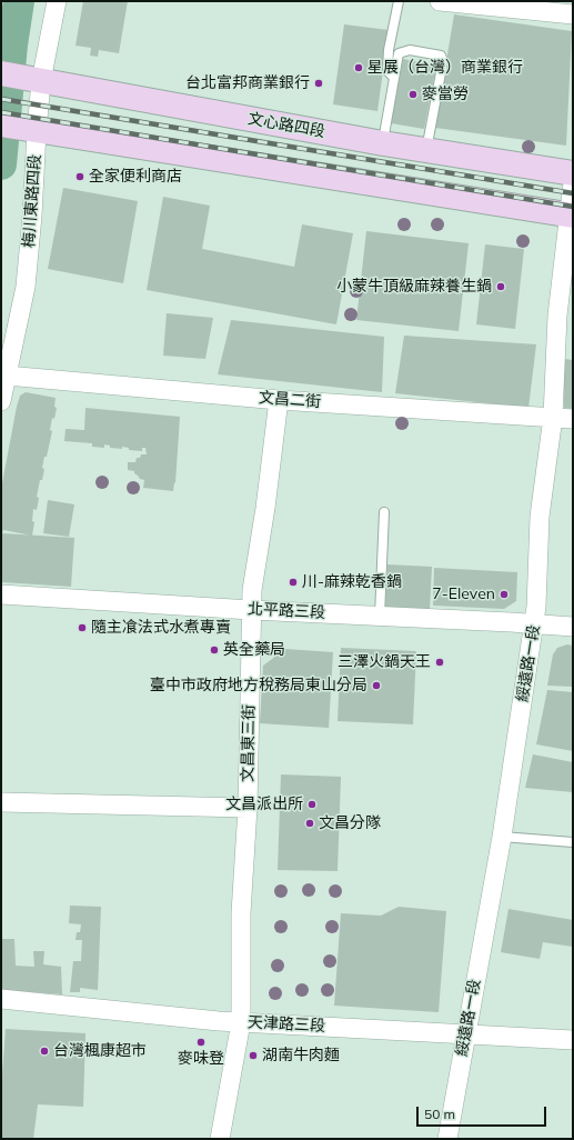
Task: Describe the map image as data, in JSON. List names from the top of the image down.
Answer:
{
  "streets": {
    "main road": ["文心路四段"],
    "street": [
      "梅川東路四段",
      "文昌二街",
      "北平路三段",
      "綏遠路一段",
      "文昌東三街",
      "天津路三段"
    ]
  },
  "crossings": [
    ["文心路四段", "梅川東路四段"],
    ["梅川東路四段", "文昌二街"],
    ["文昌二街", "綏遠路一段"],
    ["文昌二街", "文昌東三街"],
    ["北平路三段", "綏遠路一段"],
    ["北平路三段", "文昌東三街"],
    ["綏遠路一段", "天津路三段"],
    ["文昌東三街", "天津路三段"]
  ],
  "places": [
    "星展（台灣）商業銀行",
    "台北富邦商業銀行",
    "麥當勞",
    "全家便利商店",
    "小蒙牛頂級麻辣養生鍋",
    "川-麻辣乾香鍋",
    "7-Eleven",
    "隨主飡法式水煮專賣",
    "英全藥局",
    "三澤火鍋天王",
    "臺中市政府地方稅務局東山分局",
    "文昌派出所",
    "文昌分隊",
    "麥味登",
    "台灣楓康超市",
    "湖南牛肉麵"
  ],
  "scale_bar": "50 m"
}
